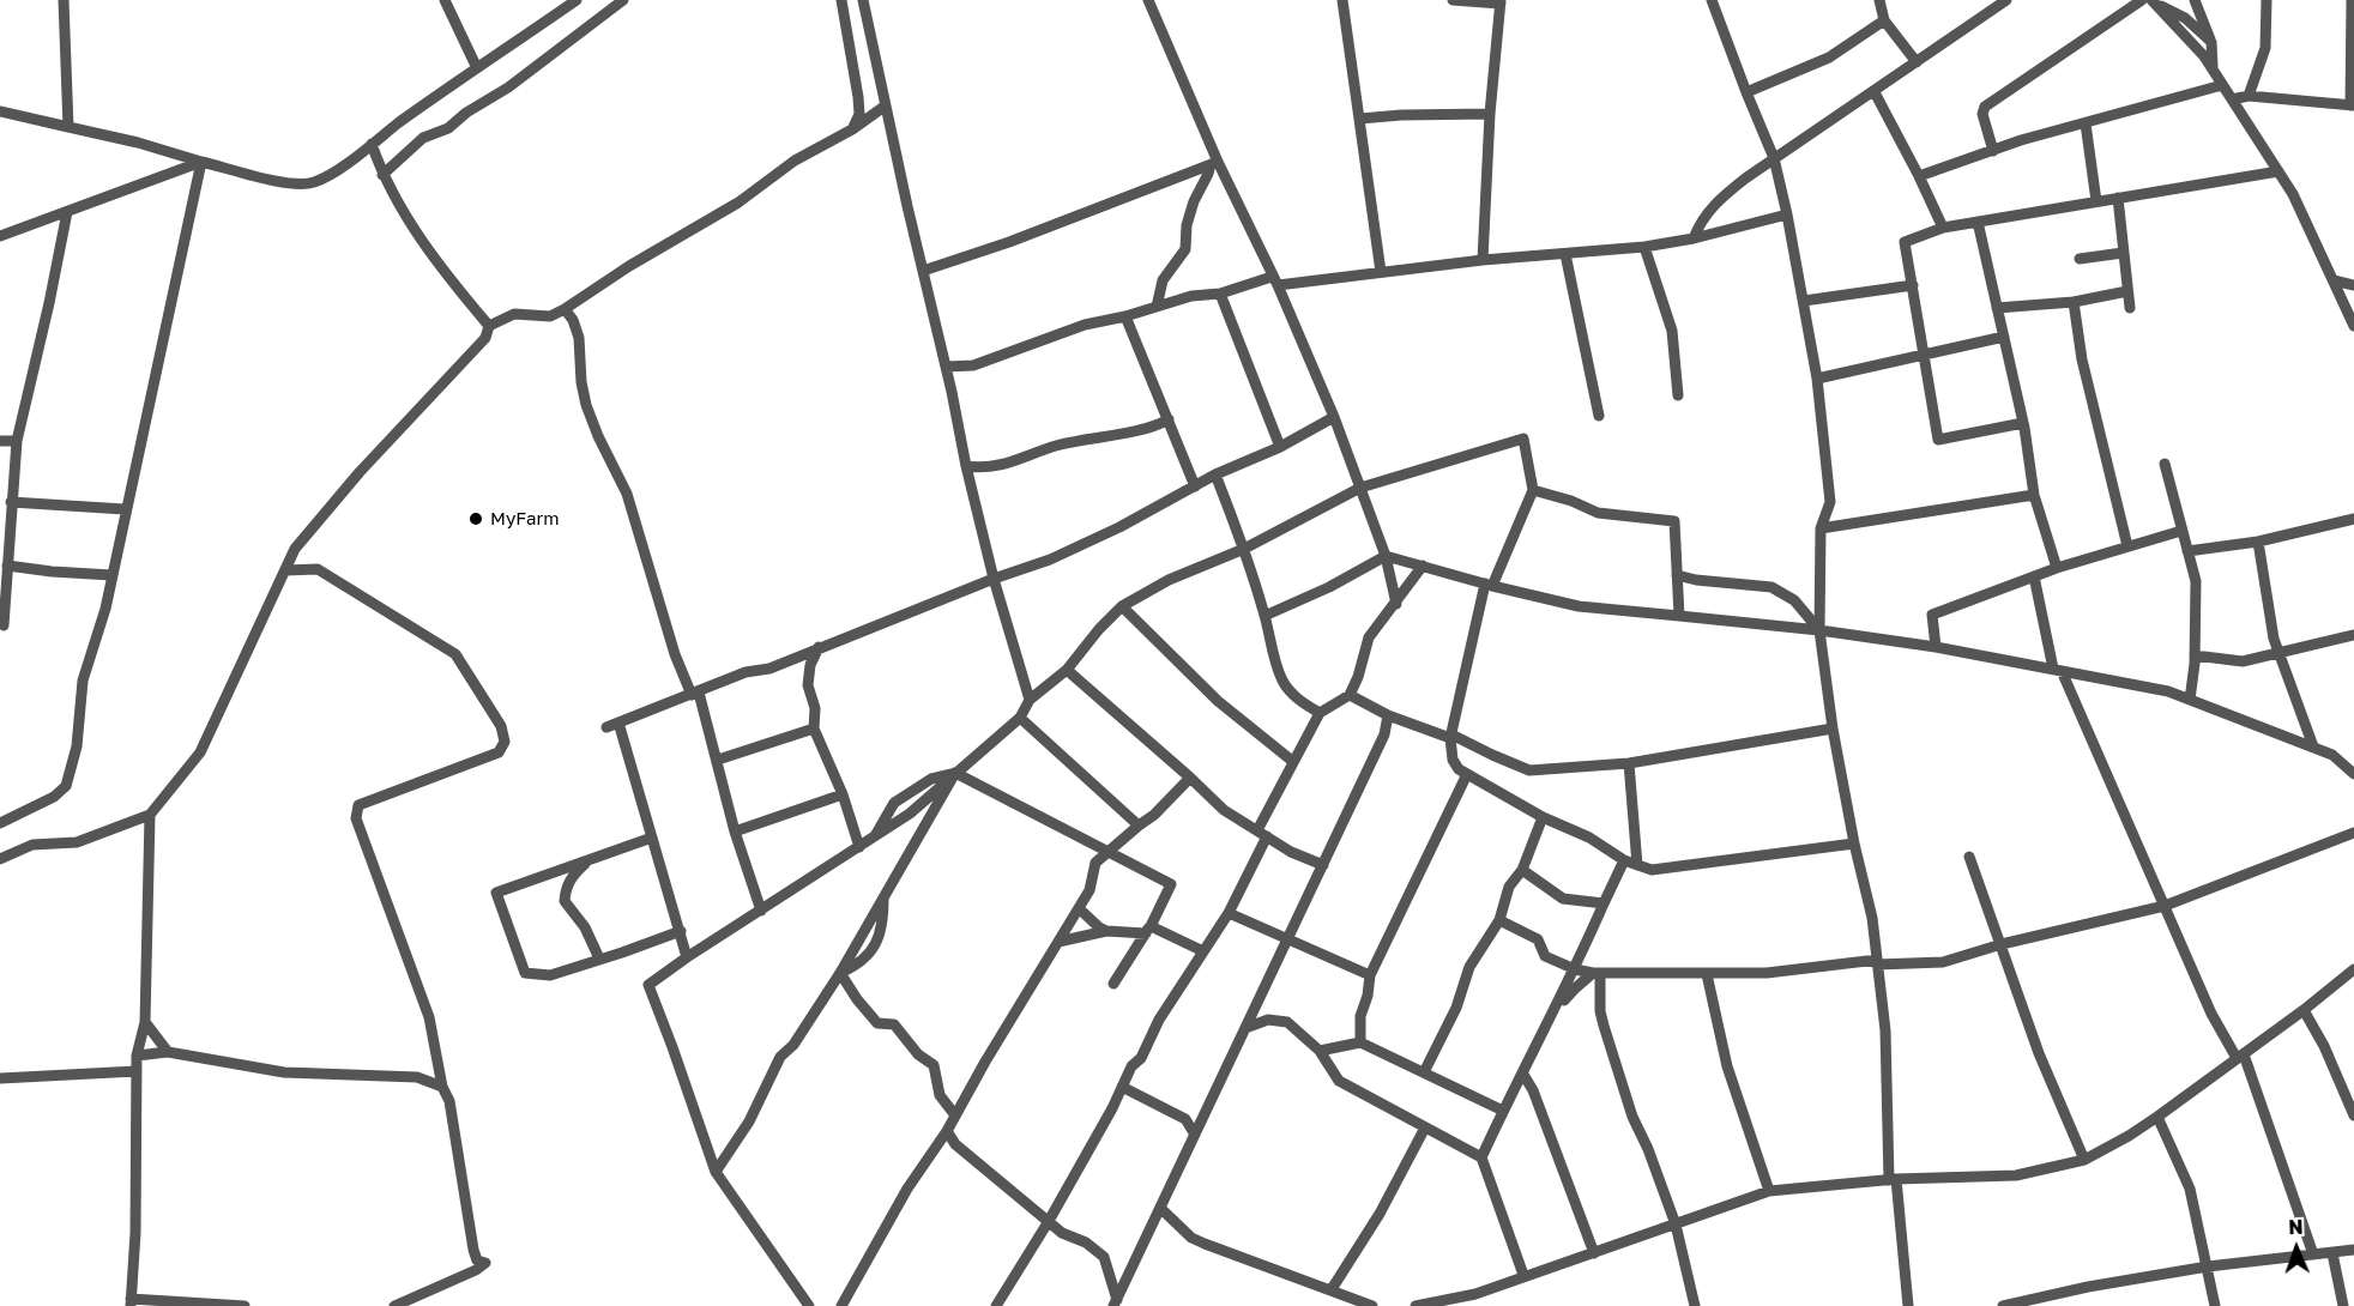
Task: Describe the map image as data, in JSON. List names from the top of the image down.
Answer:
{
  "places": ["MyFarm"],
  "north": "top"
}
